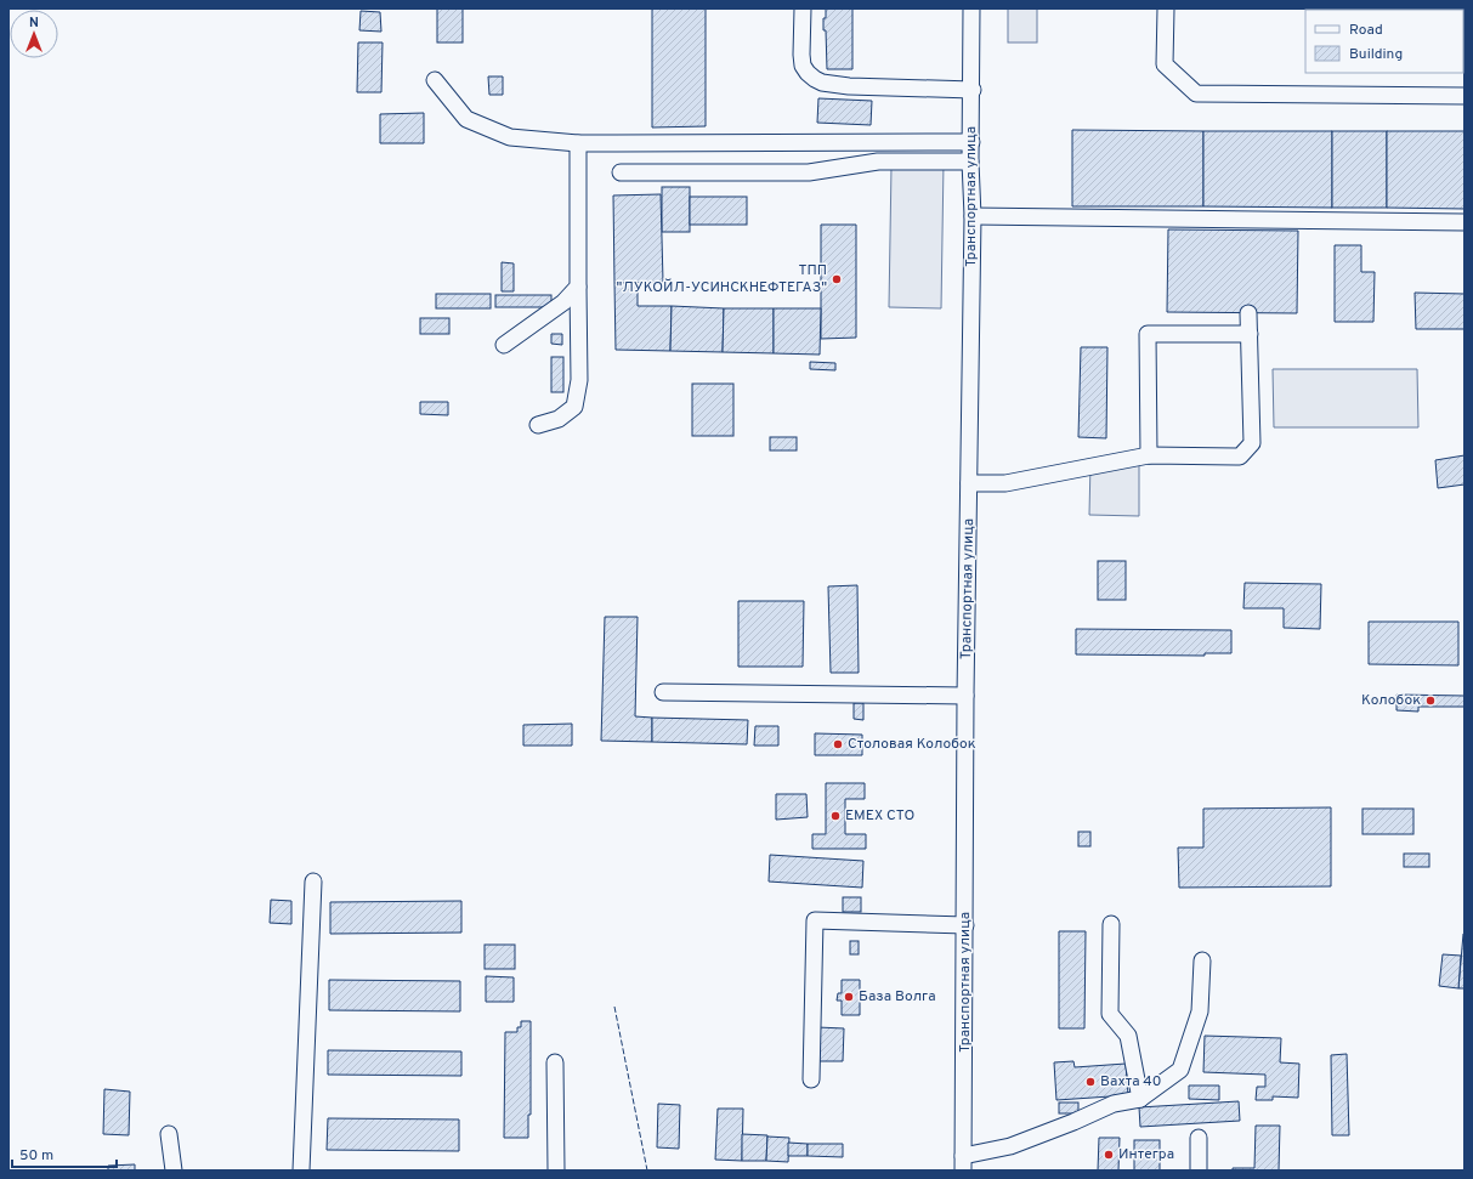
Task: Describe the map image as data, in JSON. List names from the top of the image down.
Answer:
{
  "streets": {
    "street": ["Транспортная улица"]
  },
  "places": [
    "ТПП \"ЛУКОЙЛ-УСИНСКНЕФТЕГАЗ\"",
    "Колобок",
    "Столовая Колобок",
    "EMEX СТО",
    "База Волга",
    "Вахта 40",
    "Интегра"
  ],
  "legend": ["Road", "Building"],
  "scale_bar": "50 m",
  "north": "top"
}
